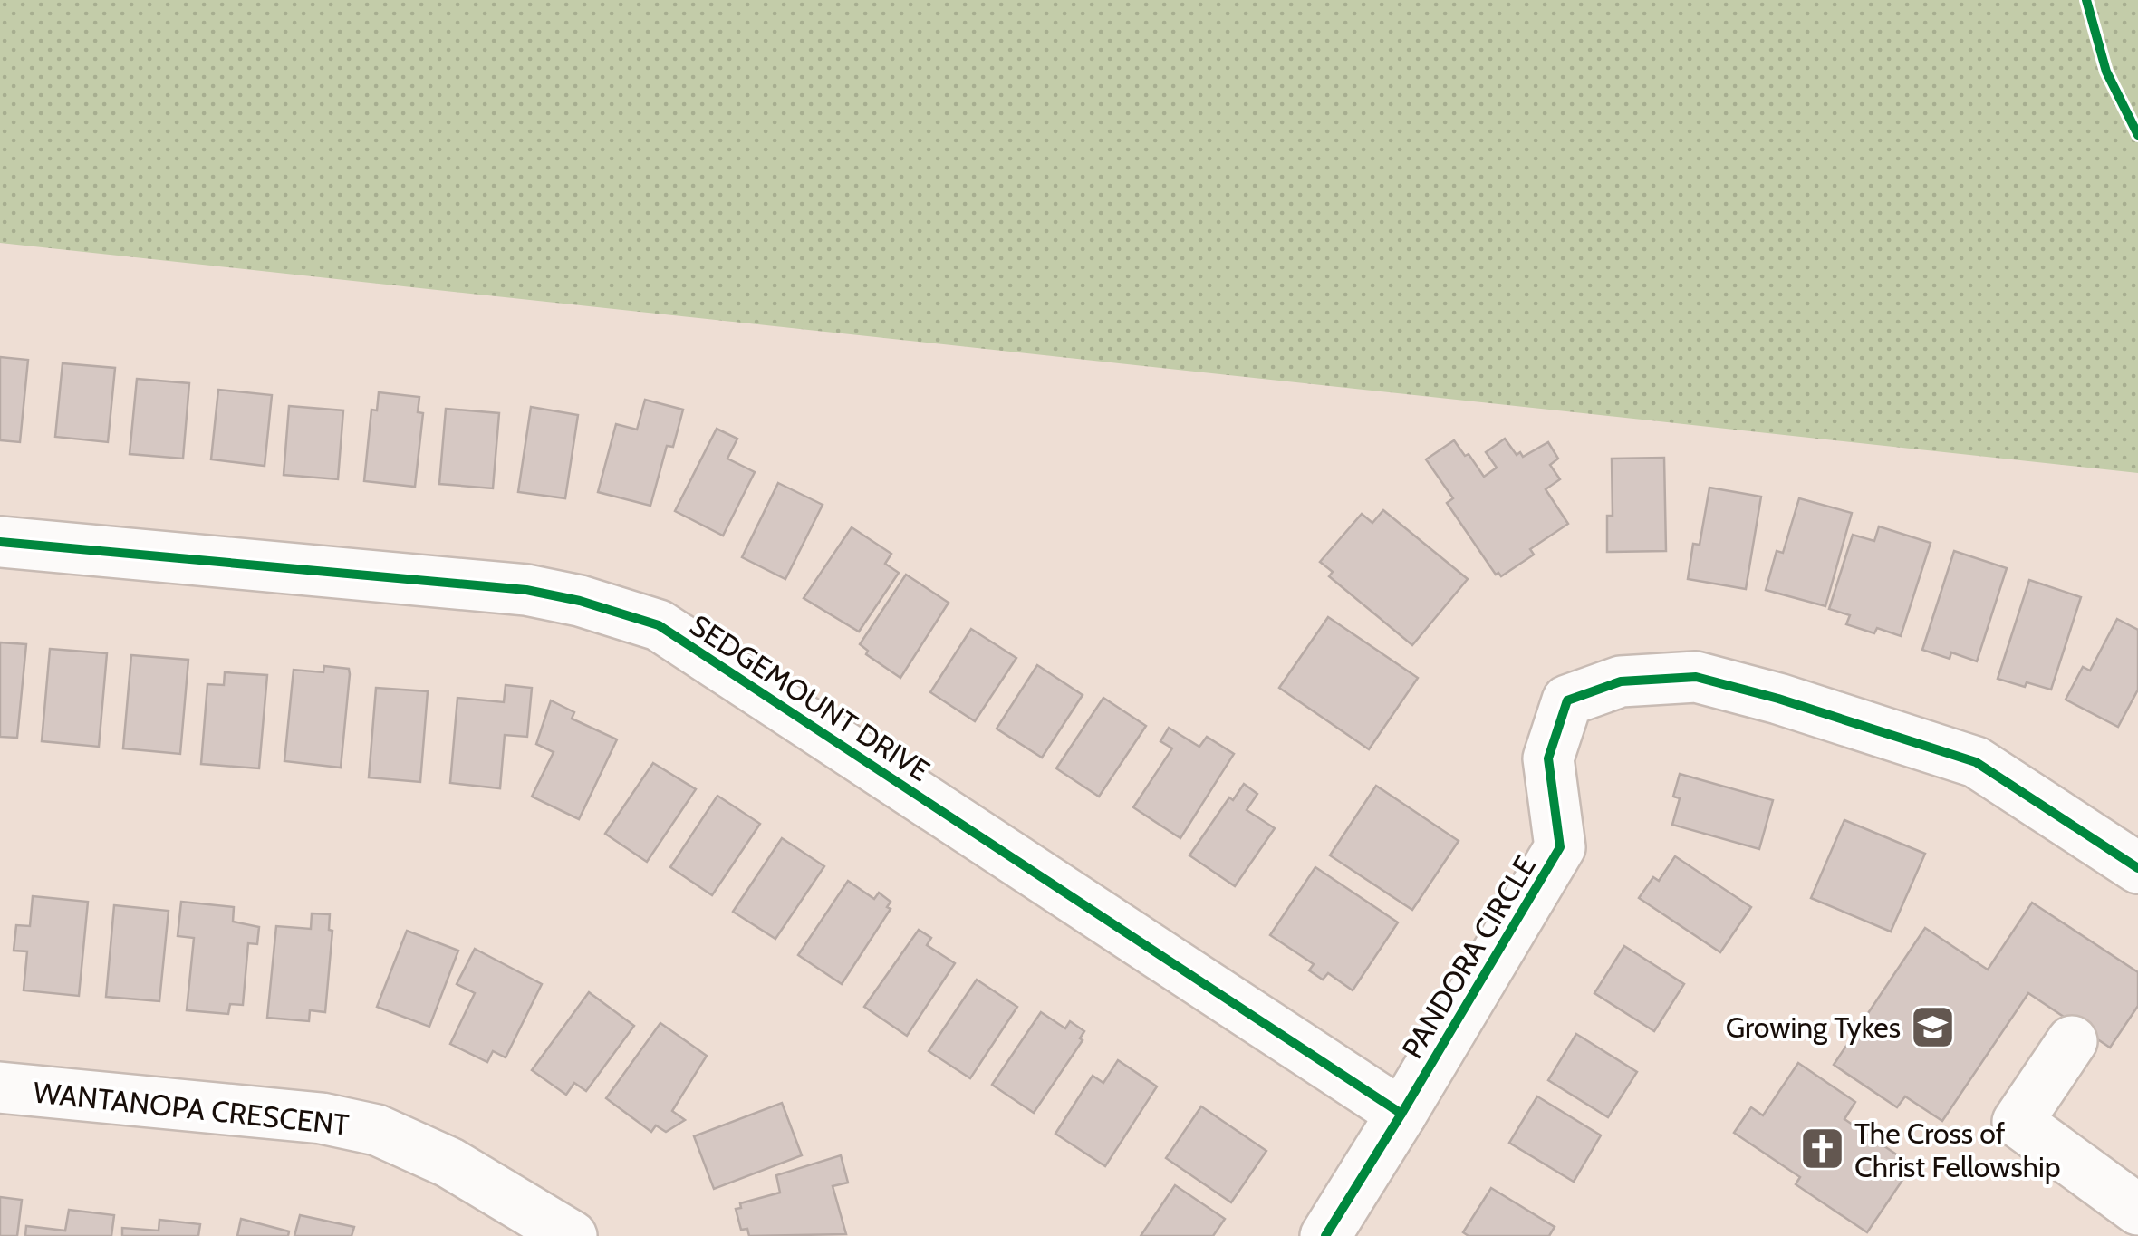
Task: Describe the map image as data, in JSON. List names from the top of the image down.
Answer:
{
  "streets": {
    "street": ["SEDGEMOUNT DRIVE", "PANDORA CIRCLE", "WANTANOPA CRESCENT"]
  },
  "crossings": [
    ["SEDGEMOUNT DRIVE", "PANDORA CIRCLE"]
  ],
  "places": {
    "school or university": ["Growing Tykes"],
    "church": ["The Cross of Christ Fellowship"]
  }
}
